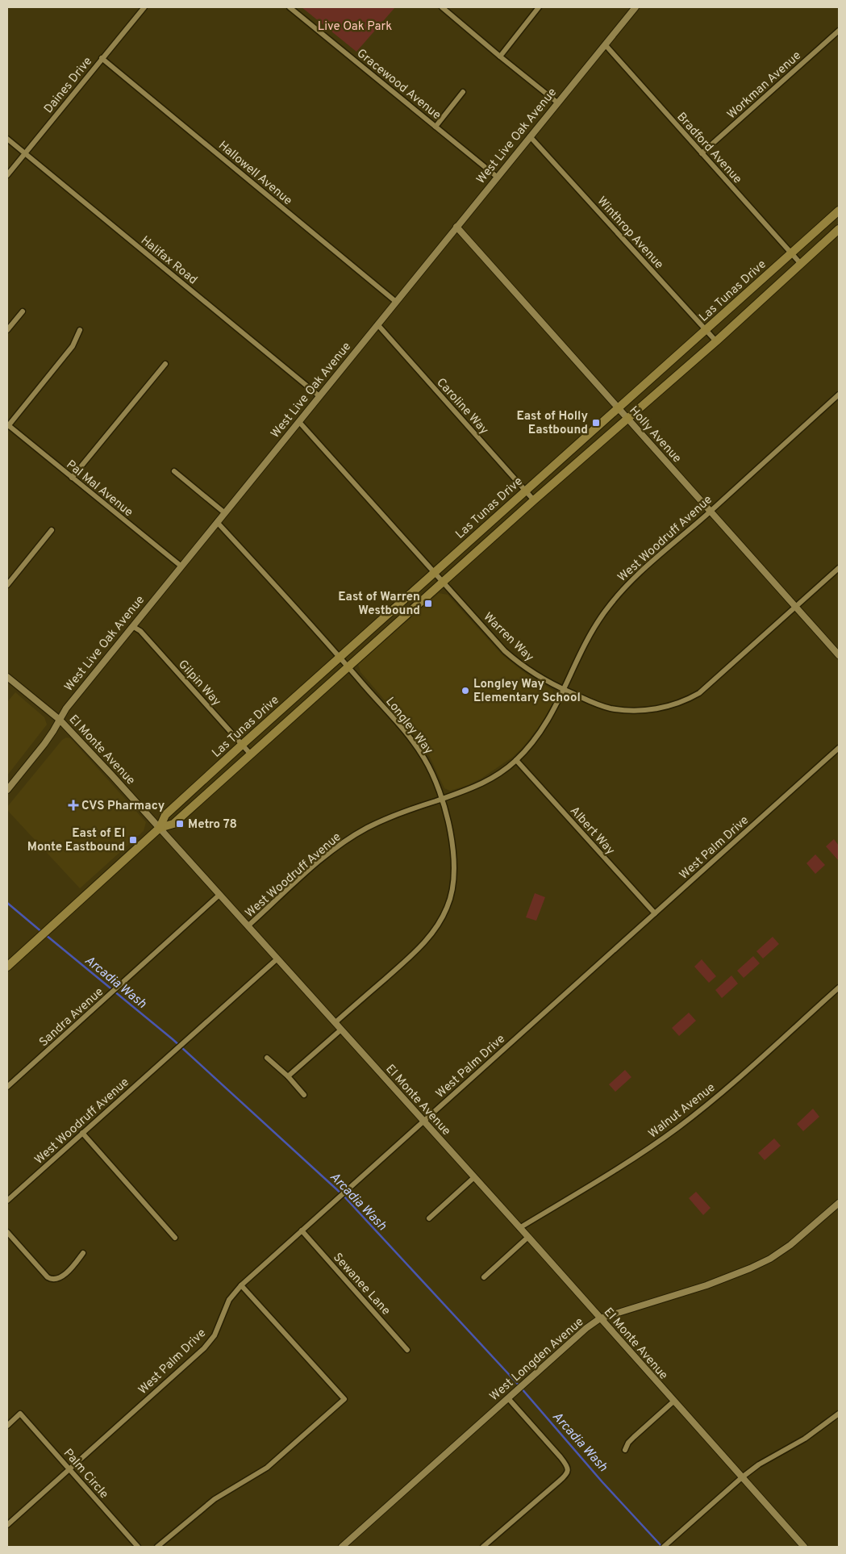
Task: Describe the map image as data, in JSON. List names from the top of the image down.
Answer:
{
  "streets": {
    "main road": ["Las Tunas Drive"],
    "street": [
      "Gracewood Avenue",
      "Daines Drive",
      "Workman Avenue",
      "West Live Oak Avenue",
      "Bradford Avenue",
      "Hallowell Avenue",
      "Winthrop Avenue",
      "Halifax Road",
      "Caroline Way",
      "Holly Avenue",
      "Pal Mal Avenue",
      "West Woodruff Avenue",
      "Warren Way",
      "Gilpin Way",
      "Longley Way",
      "El Monte Avenue",
      "Albert Way",
      "West Palm Drive",
      "Sandra Avenue",
      "Walnut Avenue",
      "Sewanee Lane",
      "West Longden Avenue",
      "Palm Circle"
    ]
  },
  "crossings": [
    ["Gracewood Avenue", "West Live Oak Avenue"],
    ["Daines Drive", "Hallowell Avenue"],
    ["Daines Drive", "Halifax Road"],
    ["Workman Avenue", "Bradford Avenue"],
    ["West Live Oak Avenue", "Bradford Avenue"],
    ["West Live Oak Avenue", "Hallowell Avenue"],
    ["West Live Oak Avenue", "Winthrop Avenue"],
    ["West Live Oak Avenue", "Halifax Road"],
    ["West Live Oak Avenue", "Caroline Way"],
    ["West Live Oak Avenue", "Holly Avenue"],
    ["West Live Oak Avenue", "Pal Mal Avenue"],
    ["West Live Oak Avenue", "Warren Way"],
    ["West Live Oak Avenue", "Gilpin Way"],
    ["West Live Oak Avenue", "Longley Way"],
    ["West Live Oak Avenue", "El Monte Avenue"],
    ["Bradford Avenue", "Las Tunas Drive"],
    ["Winthrop Avenue", "Las Tunas Drive"],
    ["Las Tunas Drive", "Caroline Way"],
    ["Las Tunas Drive", "Holly Avenue"],
    ["Las Tunas Drive", "Warren Way"],
    ["Las Tunas Drive", "Gilpin Way"],
    ["Las Tunas Drive", "Longley Way"],
    ["Las Tunas Drive", "El Monte Avenue"],
    ["Holly Avenue", "West Woodruff Avenue"],
    ["Holly Avenue", "Warren Way"],
    ["West Woodruff Avenue", "Warren Way"],
    ["West Woodruff Avenue", "Longley Way"],
    ["West Woodruff Avenue", "El Monte Avenue"],
    ["West Woodruff Avenue", "Albert Way"],
    ["Longley Way", "El Monte Avenue"],
    ["El Monte Avenue", "West Palm Drive"],
    ["El Monte Avenue", "Sandra Avenue"],
    ["El Monte Avenue", "Walnut Avenue"],
    ["El Monte Avenue", "West Longden Avenue"],
    ["Albert Way", "West Palm Drive"],
    ["West Palm Drive", "Sewanee Lane"],
    ["West Palm Drive", "Palm Circle"]
  ],
  "water": ["Arcadia Wash"],
  "parks": ["Live Oak Park"],
  "places": {
    "transit": [
      "East of Holly Eastbound",
      "East of Warren Westbound",
      "Metro 78",
      "East of El Monte Eastbound"
    ],
    "other": ["Longley Way Elementary School"],
    "health": ["CVS Pharmacy"]
  }
}
